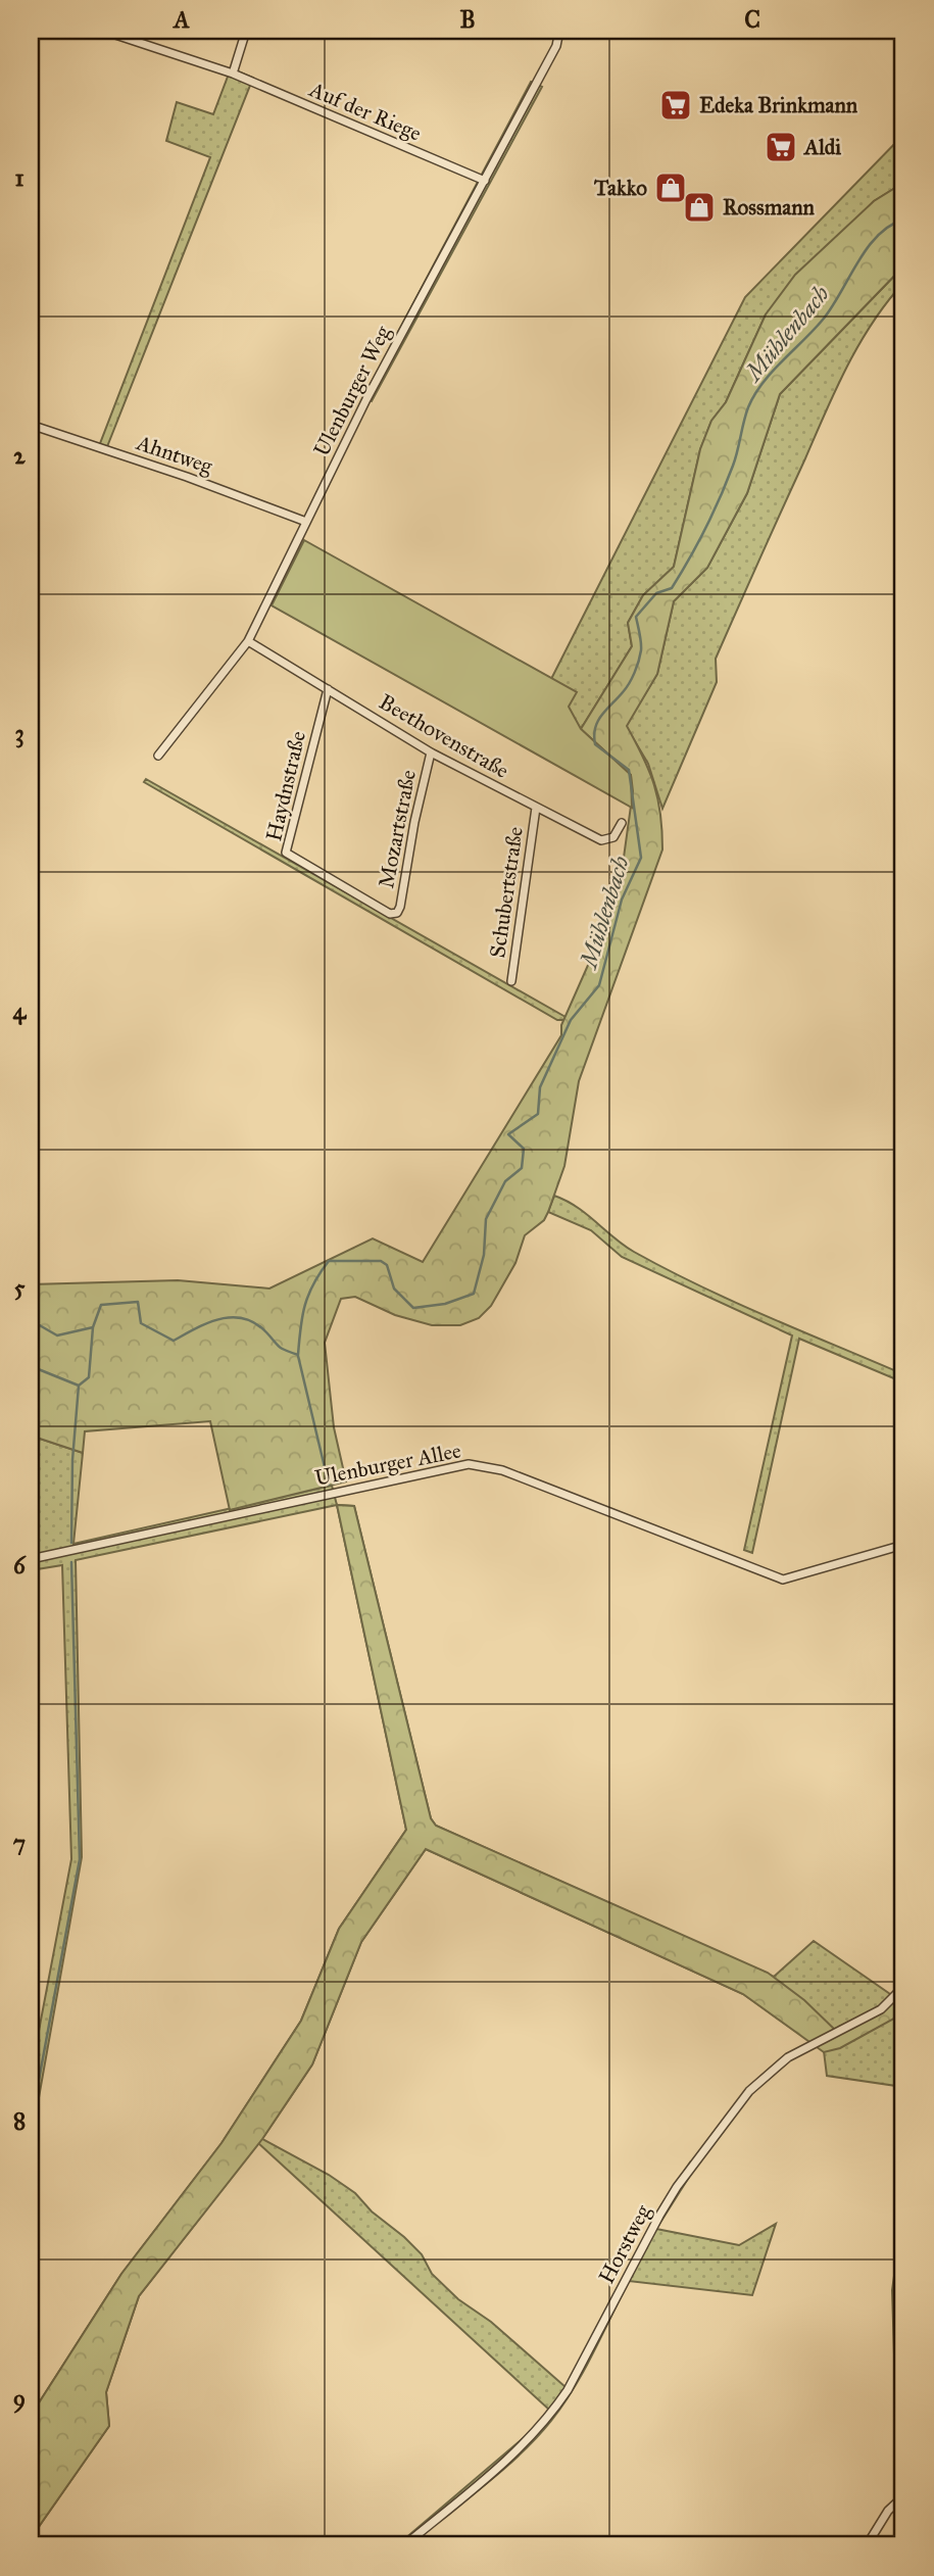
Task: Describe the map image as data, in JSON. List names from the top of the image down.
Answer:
{
  "streets": {
    "street": [
      "Auf der Riege",
      "Ulenburger Weg",
      "Ahntweg",
      "Beethovenstraße",
      "Haydnstraße",
      "Mozartstraße",
      "Schubertstraße",
      "Ulenburger Allee",
      "Horstweg"
    ]
  },
  "crossings": [
    ["Auf der Riege", "Ulenburger Weg"],
    ["Ulenburger Weg", "Ahntweg"],
    ["Ulenburger Weg", "Beethovenstraße"],
    ["Beethovenstraße", "Haydnstraße"],
    ["Beethovenstraße", "Mozartstraße"],
    ["Beethovenstraße", "Schubertstraße"],
    ["Haydnstraße", "Mozartstraße"]
  ],
  "water": ["Mühlenbach"],
  "places": {
    "supermarket": ["Edeka Brinkmann", "Aldi"],
    "shop": ["Takko", "Rossmann"]
  },
  "grid": {
    "columns": ["A", "B", "C"],
    "rows": [
      "1",
      "2",
      "3",
      "4",
      "5",
      "6",
      "7",
      "8",
      "9"
    ]
  }
}
